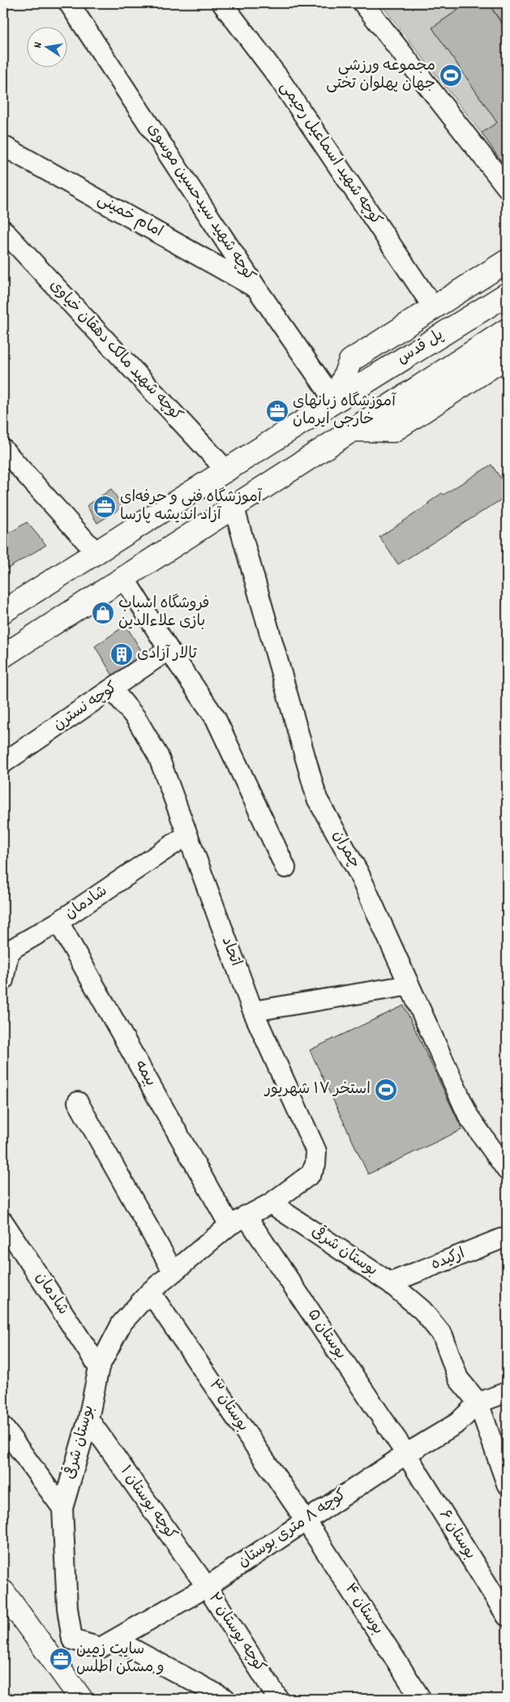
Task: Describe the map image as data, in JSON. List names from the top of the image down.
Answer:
{
  "streets": {
    "main road": ["پل قدس"],
    "street": [
      "کوچه شهید اسماعیل رحیمی",
      "کوچه شهید سیدحسین موسوی",
      "امام خمینی",
      "کوچه شهید مالک دهقان‌ خیاوی",
      "کوچه نسترن",
      "چمران",
      "شادمان",
      "اتحاد",
      "بیمه",
      "بوستان شرقی",
      "ارکیده",
      "بوستان ۵",
      "بوستان ۳",
      "کوچه بوستان ۱",
      "کوچه ۸ متری بوستان",
      "بوستان ۶",
      "بوستان ۴",
      "کوچه بوستان ۲"
    ]
  },
  "crossings": [
    ["کوچه شهید سیدحسین موسوی", "امام خمینی"],
    ["کوچه شهید سیدحسین موسوی", "پل قدس"],
    ["پل قدس", "کوچه شهید مالک دهقان‌ خیاوی"],
    ["پل قدس", "چمران"],
    ["کوچه نسترن", "اتحاد"],
    ["شادمان", "اتحاد"],
    ["شادمان", "بیمه"],
    ["شادمان", "بوستان شرقی"],
    ["اتحاد", "بوستان شرقی"],
    ["بیمه", "بوستان شرقی"],
    ["بوستان شرقی", "ارکیده"],
    ["بوستان شرقی", "بوستان ۵"],
    ["بوستان شرقی", "بوستان ۳"],
    ["بوستان شرقی", "کوچه بوستان ۱"],
    ["بوستان شرقی", "کوچه ۸ متری بوستان"],
    ["بوستان ۵", "کوچه ۸ متری بوستان"],
    ["بوستان ۵", "بوستان ۶"],
    ["بوستان ۳", "کوچه ۸ متری بوستان"],
    ["بوستان ۳", "بوستان ۴"],
    ["کوچه بوستان ۱", "کوچه ۸ متری بوستان"],
    ["کوچه بوستان ۱", "کوچه بوستان ۲"],
    ["کوچه ۸ متری بوستان", "بوستان ۶"],
    ["کوچه ۸ متری بوستان", "بوستان ۴"],
    ["کوچه ۸ متری بوستان", "کوچه بوستان ۲"]
  ],
  "places": {
    "sports": ["مجموعه ورزشی جهان پهلوان تختی", "استخر ١٧ شهریور"],
    "office": ["آموزشگاه زبانهای خارجی ایرمان", "آموزشگاه فنی و حرفه‌ای آزاد اندیشه پارسا", "سایت زمین و مسکن اطلس"],
    "shop": ["فروشگاه اسباب بازی علاءالدین"],
    "building": ["تالار آزادی"]
  },
  "north": "left"
}
